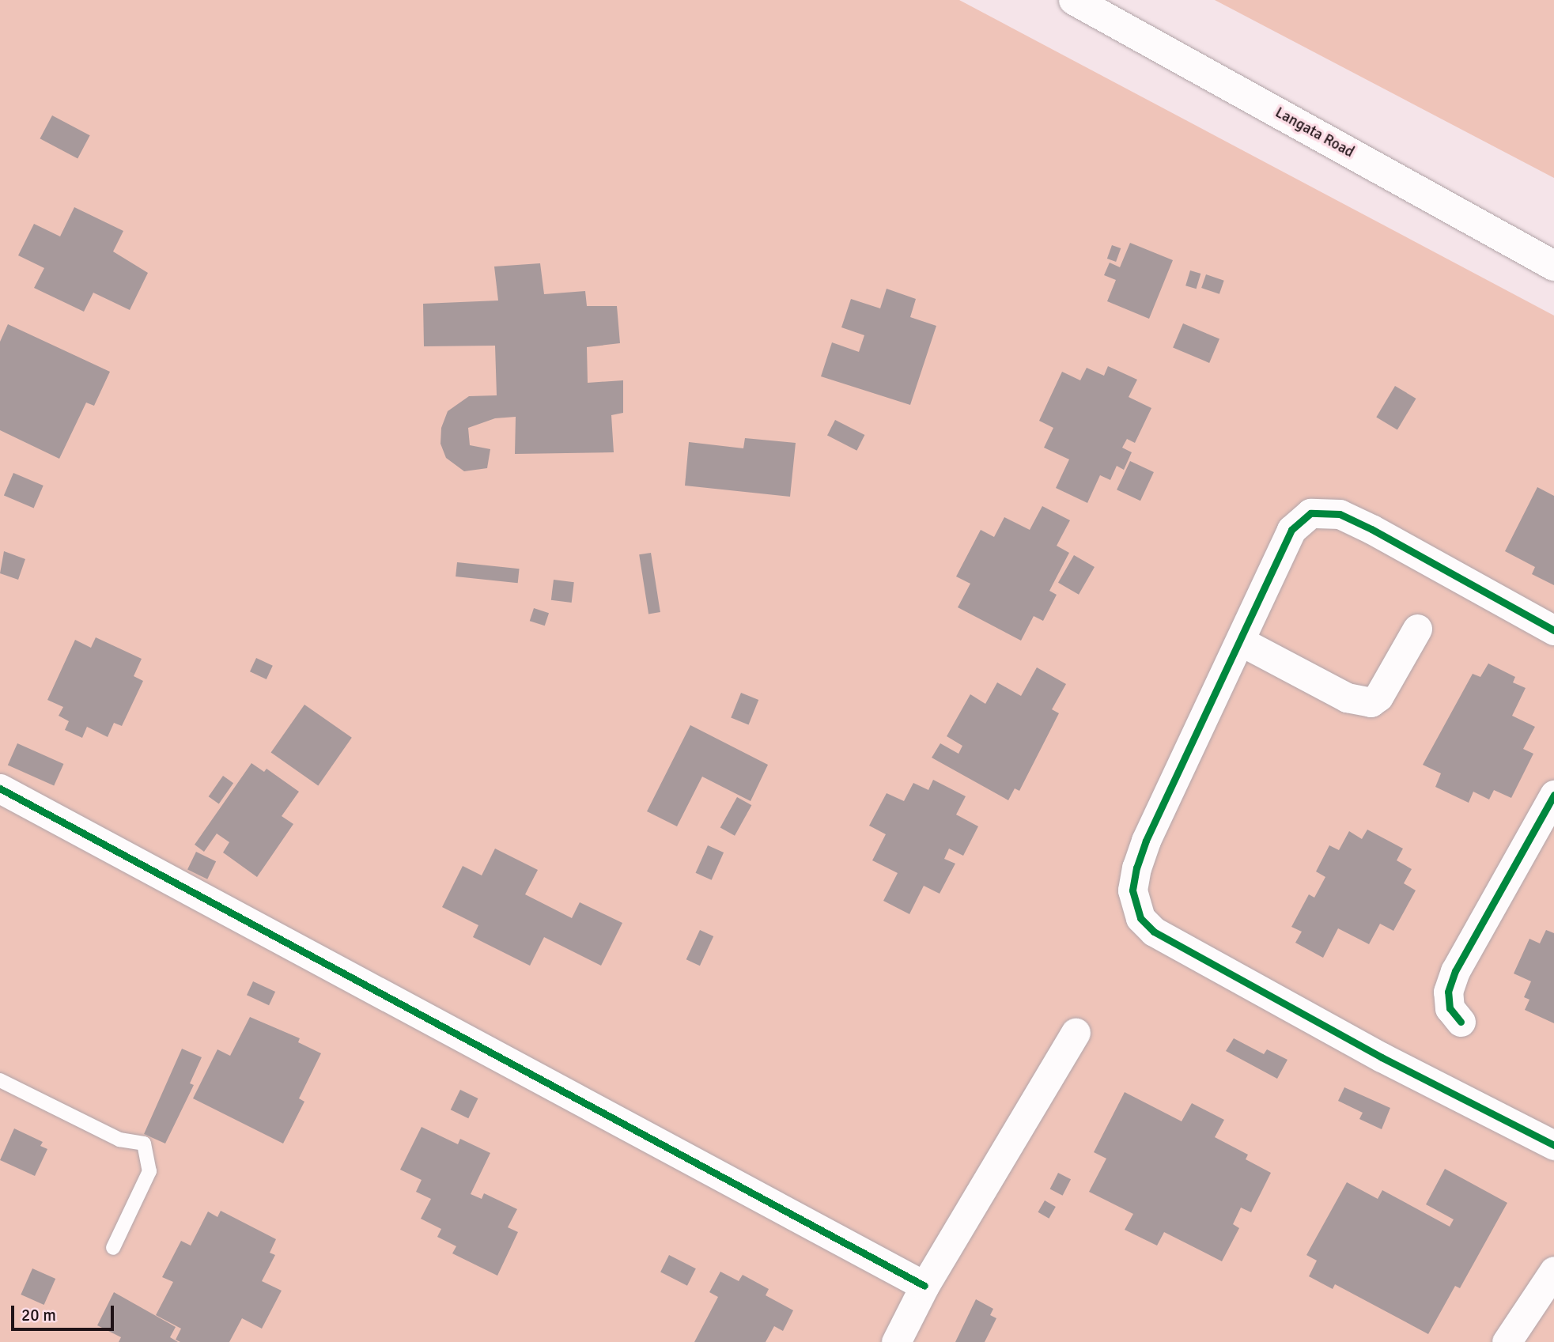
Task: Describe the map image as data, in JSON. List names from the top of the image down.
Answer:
{
  "streets": {
    "main road": ["Langata Road"]
  },
  "scale_bar": "20 m"
}
